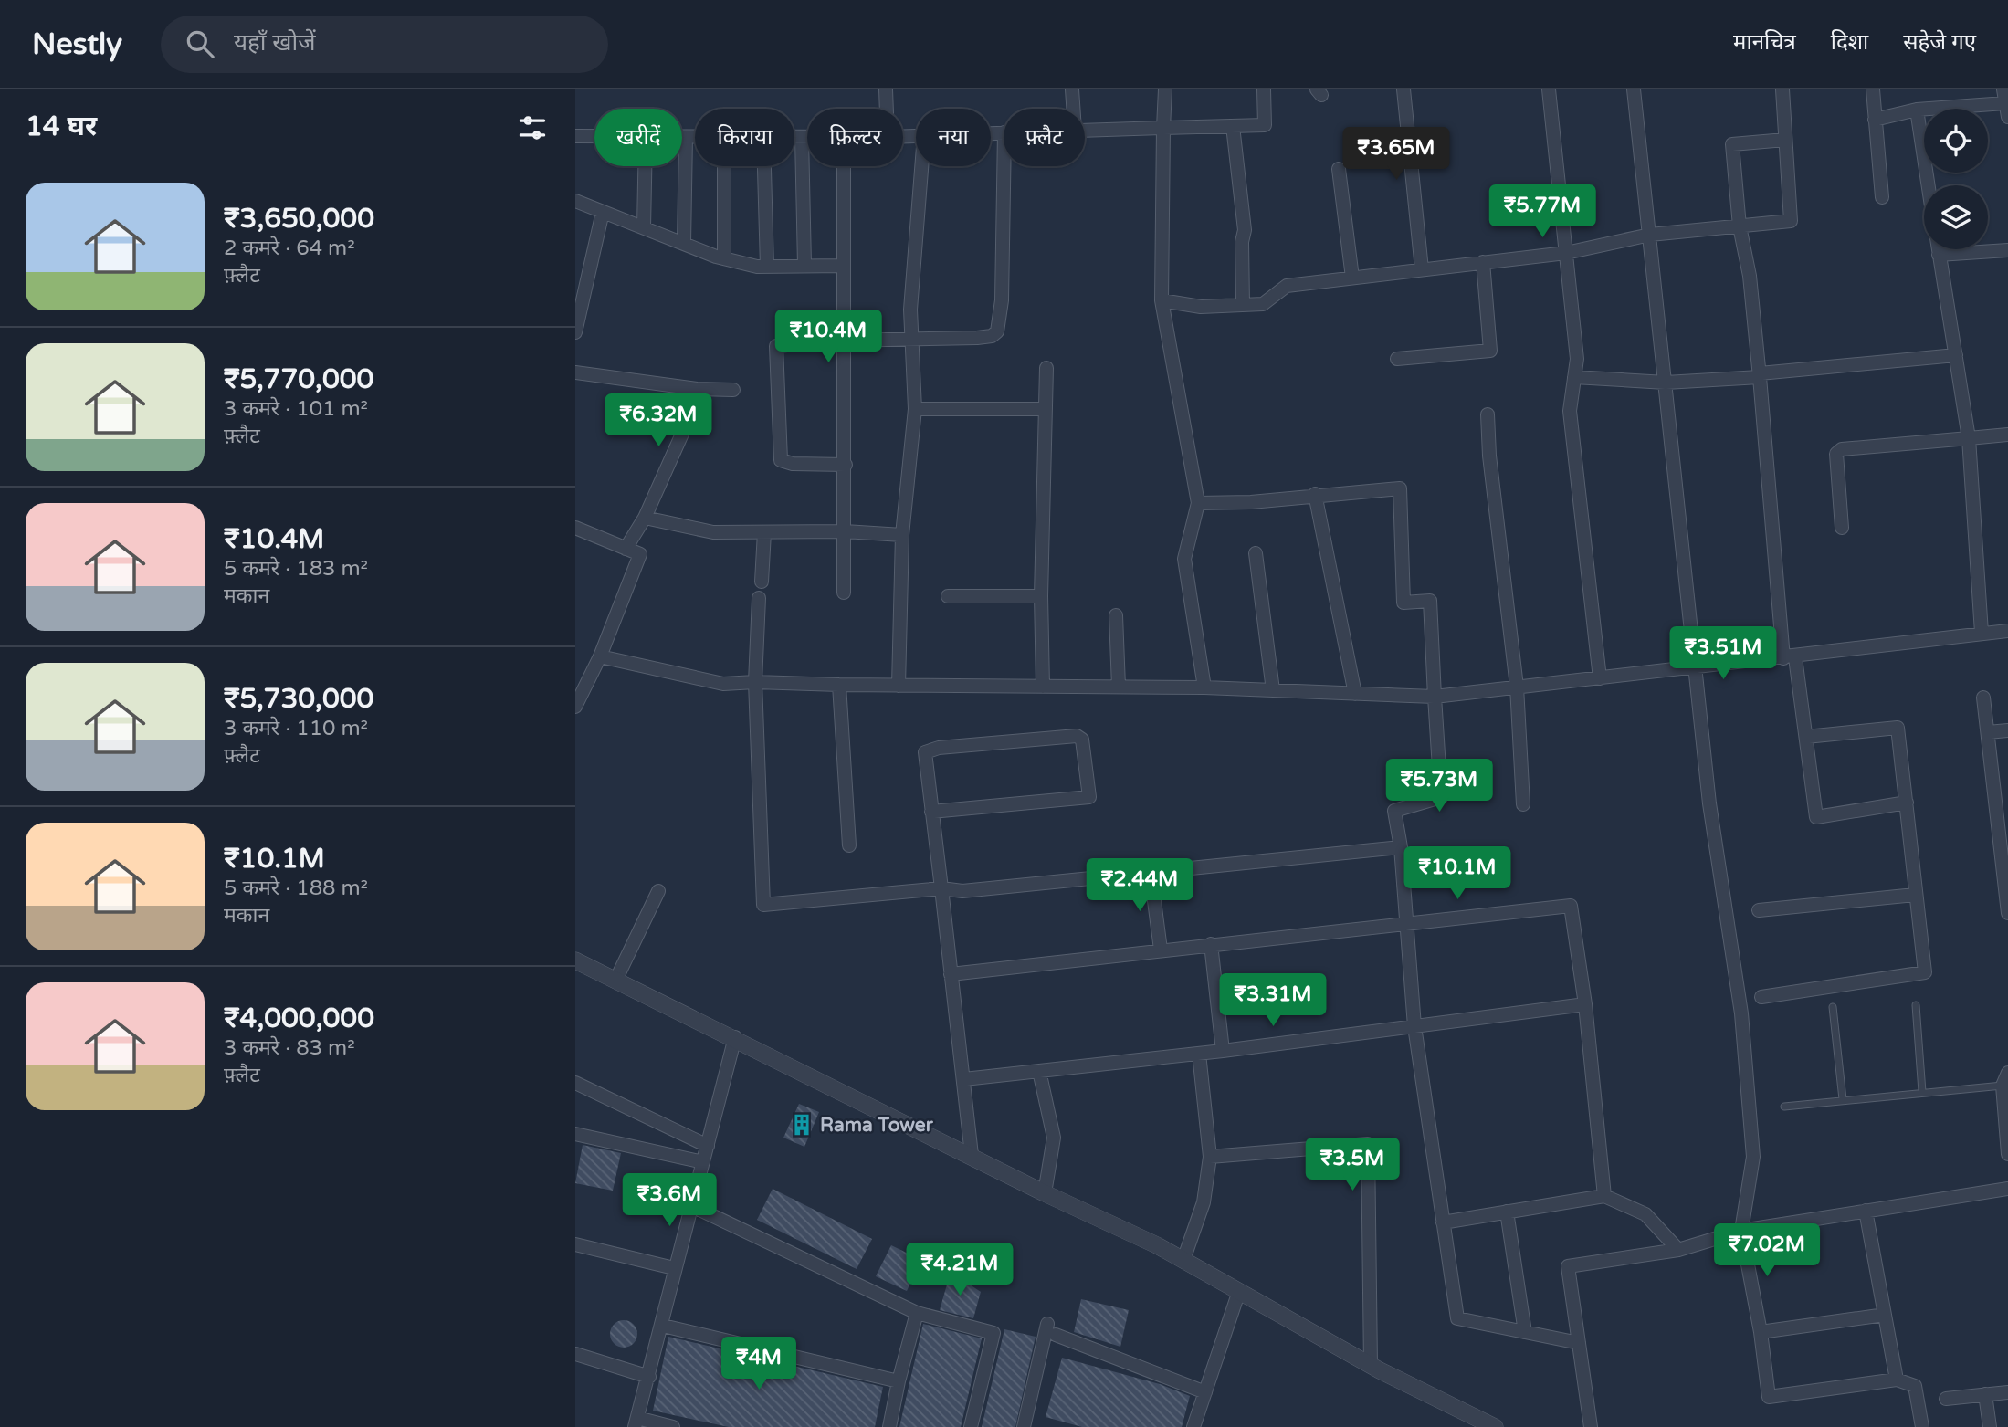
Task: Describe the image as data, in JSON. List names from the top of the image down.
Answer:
{
  "places": {
    "building": ["Rama Tower"]
  },
  "page": {
    "header": "Nestly",
    "search": "यहाँ खोजें",
    "nav": ["मानचित्र", "दिशा", "सहेजे गए"],
    "heading": "14 घर",
    "chip": [
      "खरीदें",
      "किराया",
      "फ़िल्टर",
      "नया",
      "फ़्लैट"
    ],
    "price": [
      "₹3.65M",
      "₹5.77M",
      "₹10.4M",
      "₹6.32M",
      "₹3.51M",
      "₹5.73M",
      "₹10.1M",
      "₹2.44M",
      "₹3.31M",
      "₹3.5M",
      "₹3.6M",
      "₹7.02M",
      "₹4.21M",
      "₹4M"
    ],
    "list": [
      {
        "name": "₹3,650,000",
        "note": "2 कमरे · 64 m² · फ़्लैट"
      },
      {
        "name": "₹5,770,000",
        "note": "3 कमरे · 101 m² · फ़्लैट"
      },
      {
        "name": "₹10.4M",
        "note": "5 कमरे · 183 m² · मकान"
      },
      {
        "name": "₹5,730,000",
        "note": "3 कमरे · 110 m² · फ़्लैट"
      },
      {
        "name": "₹10.1M",
        "note": "5 कमरे · 188 m² · मकान"
      },
      {
        "name": "₹4,000,000",
        "note": "3 कमरे · 83 m² · फ़्लैट"
      }
    ]
  }
}
